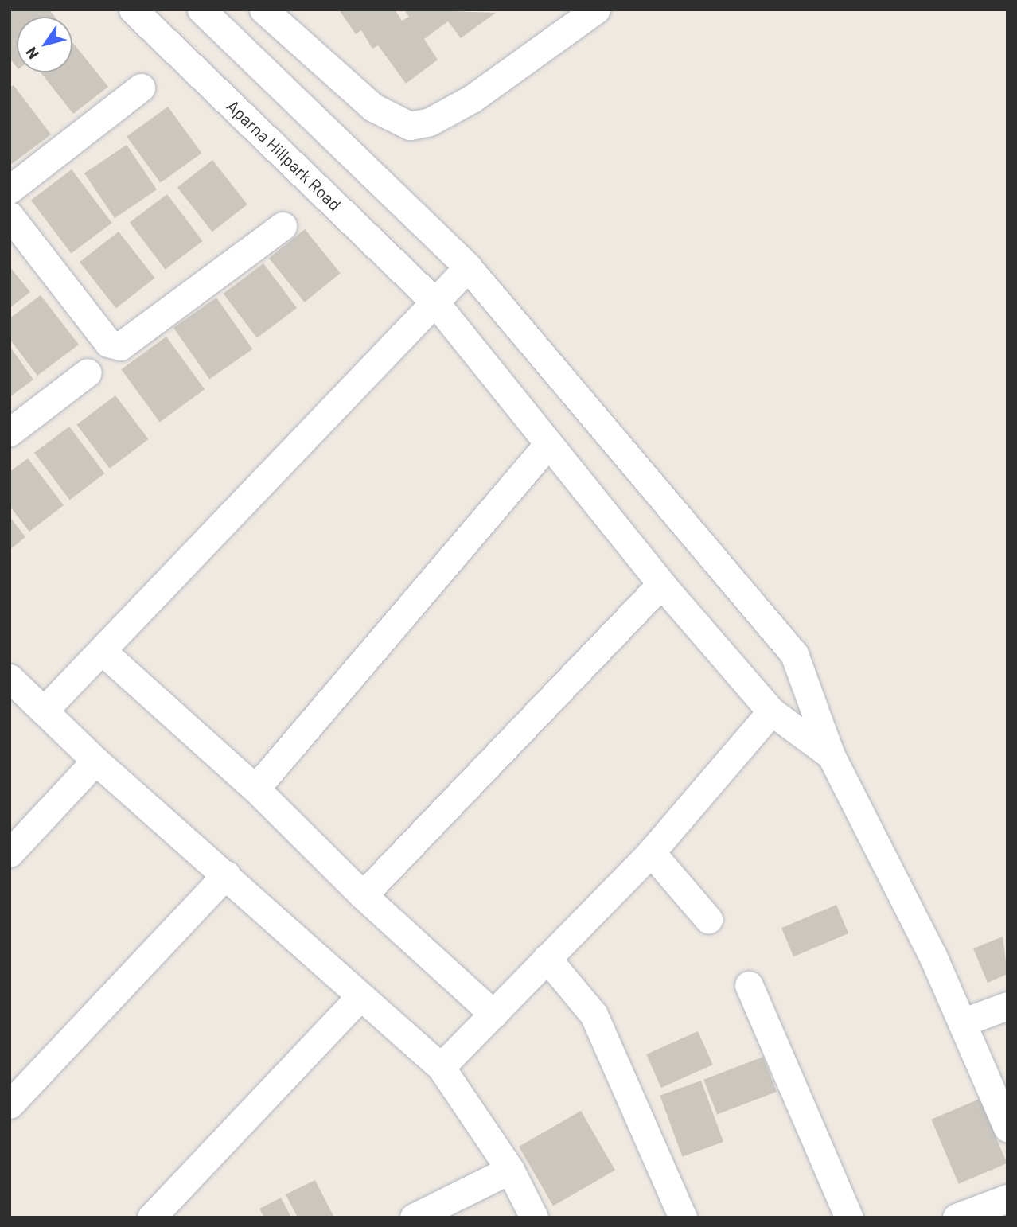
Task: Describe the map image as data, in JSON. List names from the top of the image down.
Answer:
{
  "streets": {
    "street": ["Aparna Hillpark Road"]
  },
  "north": "bottom left"
}
